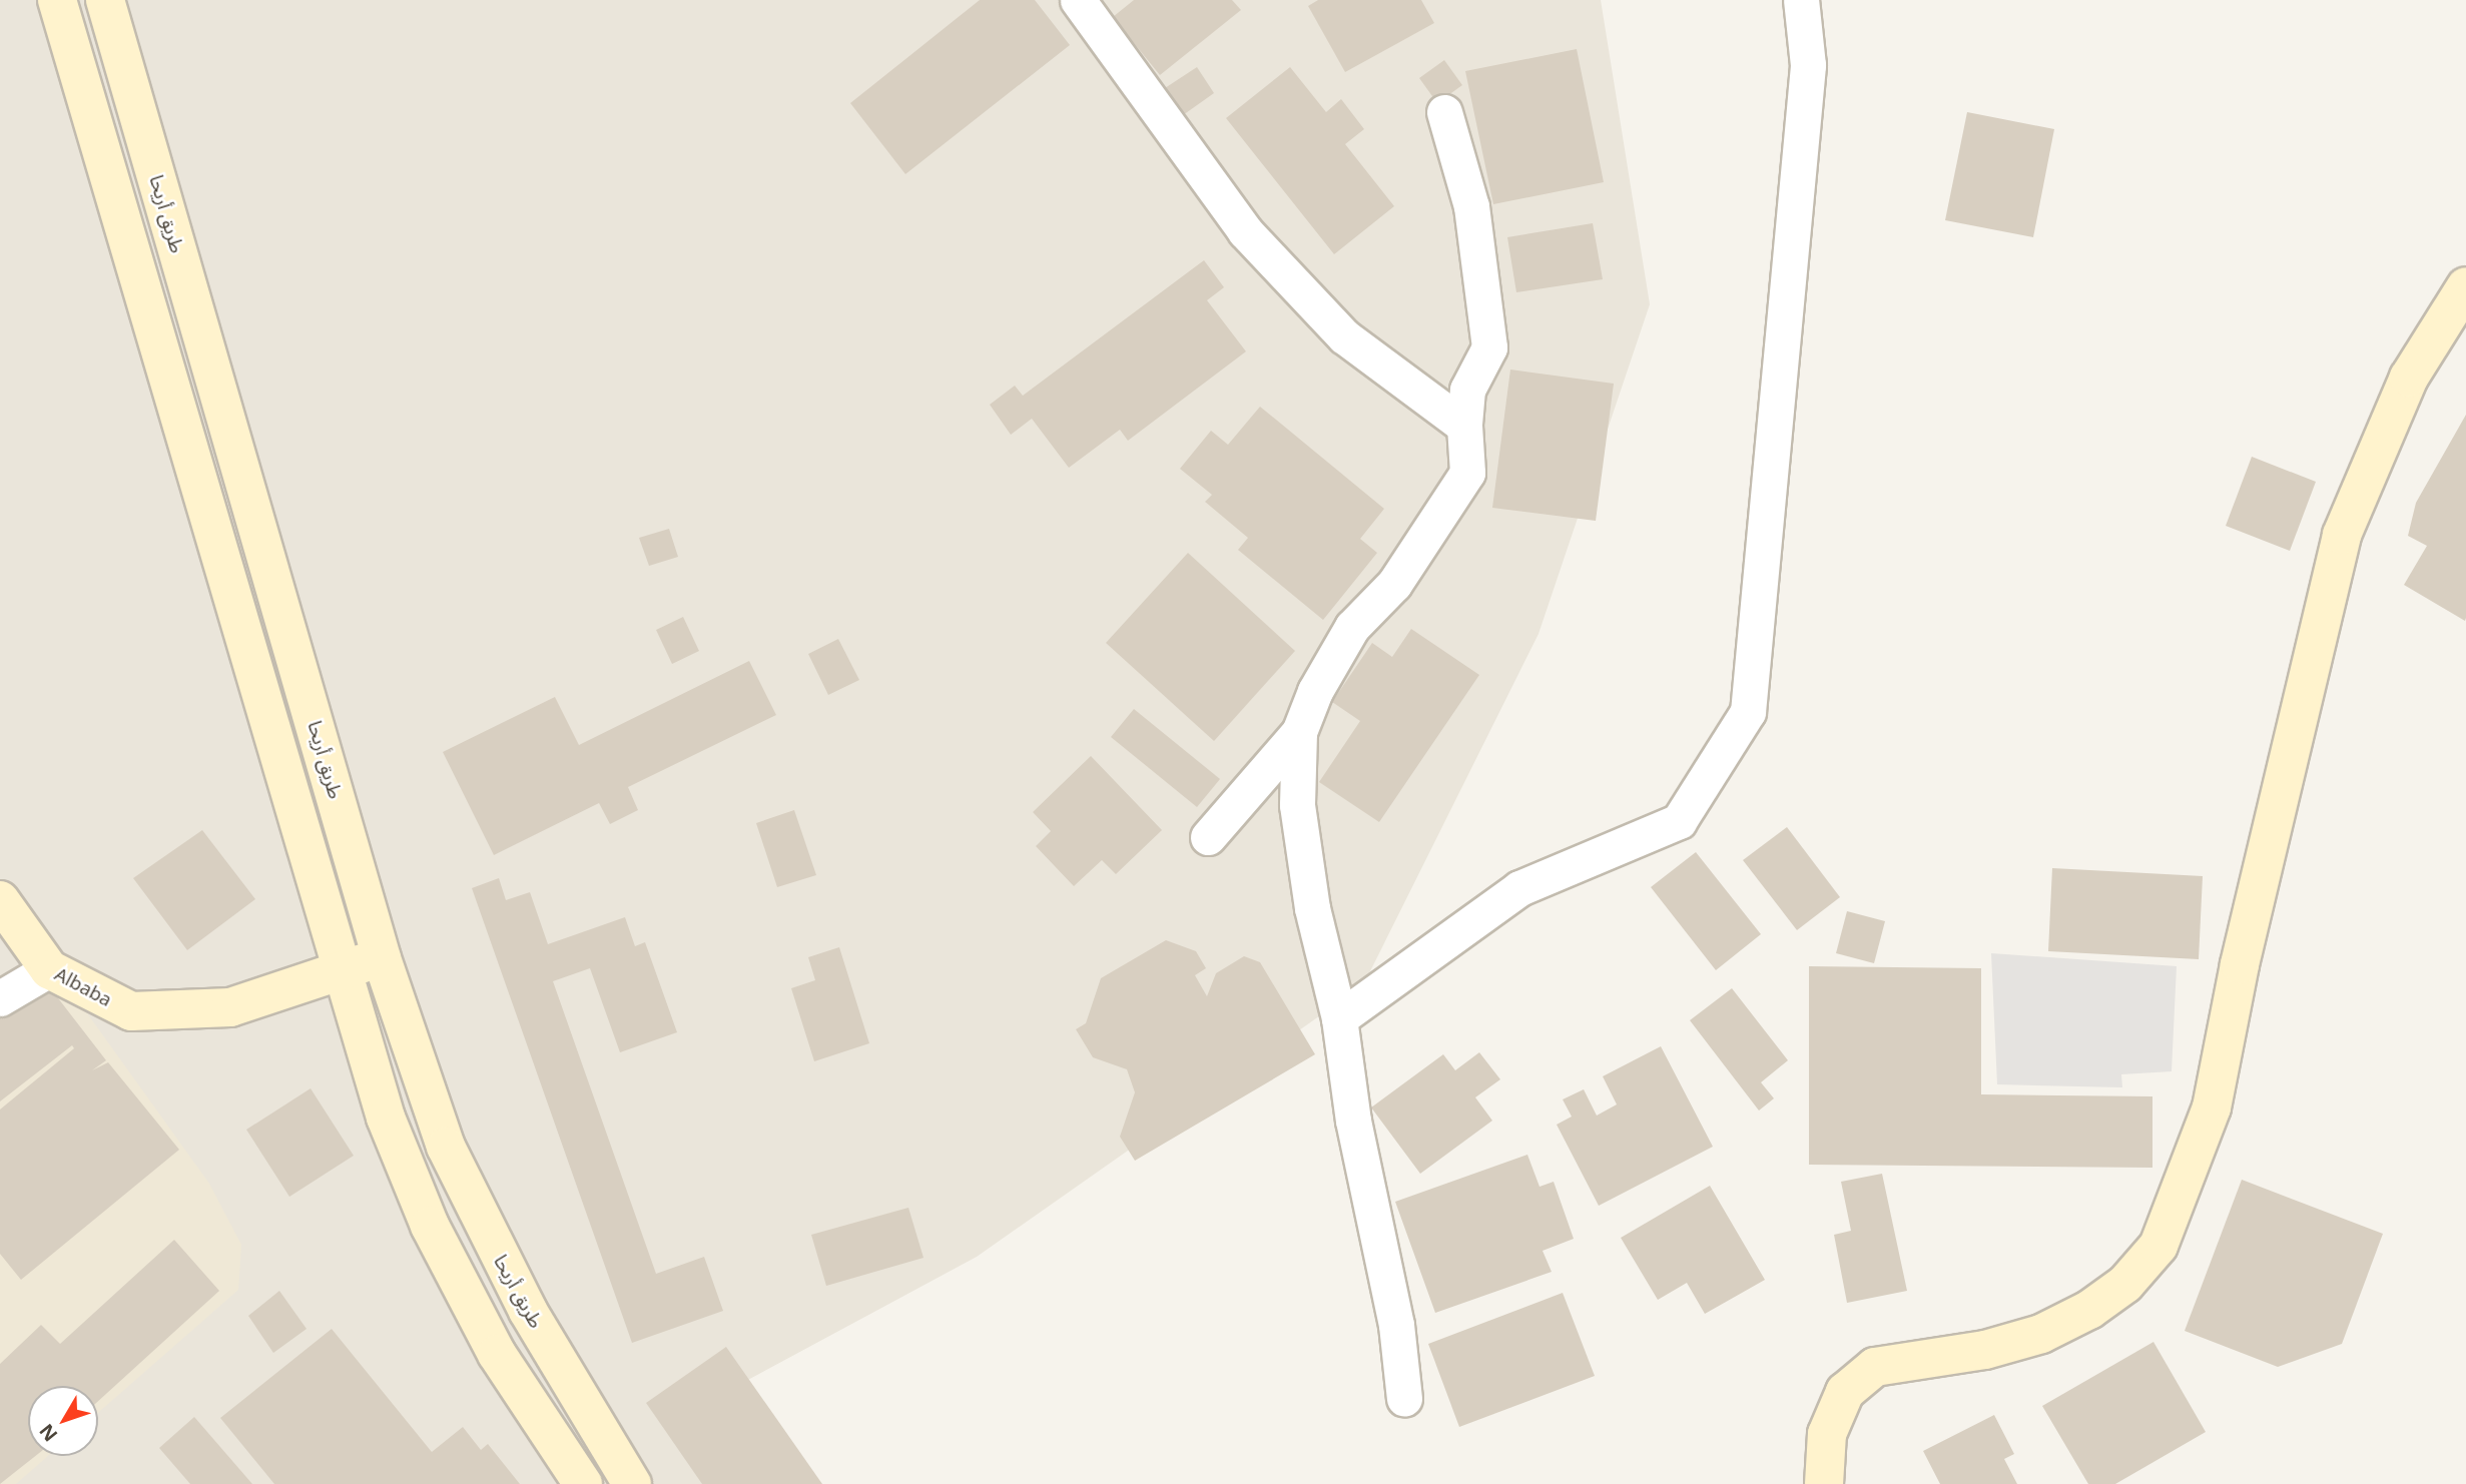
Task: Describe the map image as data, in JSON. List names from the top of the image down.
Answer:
{
  "streets": {
    "main road": ["طريق أريحا", "Albaba"]
  },
  "crossings": [
    ["طريق أريحا", "Albaba"]
  ],
  "north": "bottom left"
}
